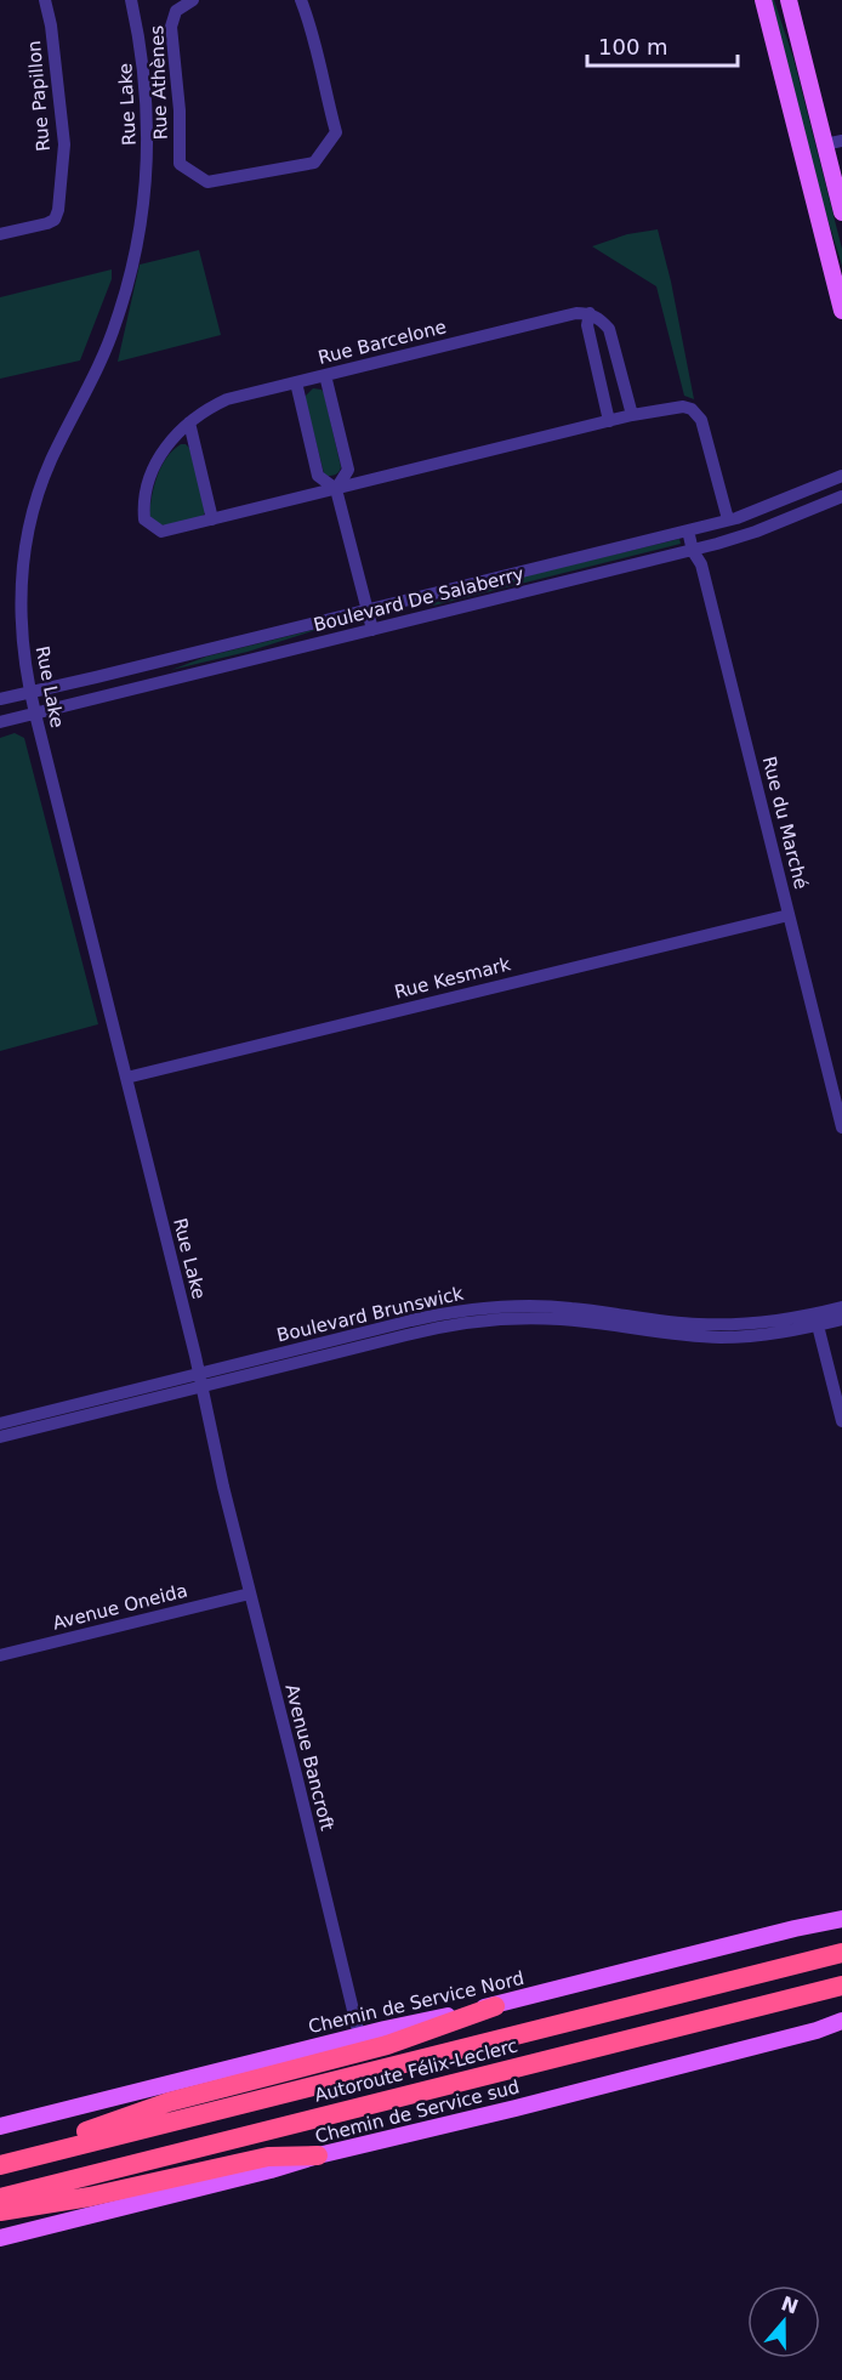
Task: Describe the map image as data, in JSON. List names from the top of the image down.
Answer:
{
  "streets": {
    "highway": ["Autoroute Félix-Leclerc"],
    "main road": ["Chemin de Service Nord", "Chemin de Service sud"],
    "street": [
      "Rue Athènes",
      "Rue Papillon",
      "Rue Lake",
      "Rue Barcelone",
      "Boulevard De Salaberry",
      "Rue du Marché",
      "Rue Kesmark",
      "Boulevard Brunswick",
      "Avenue Oneida",
      "Avenue Bancroft"
    ]
  },
  "crossings": [
    ["Rue Lake", "Boulevard De Salaberry"],
    ["Rue Lake", "Rue Kesmark"],
    ["Rue Lake", "Boulevard Brunswick"],
    ["Rue Lake", "Avenue Bancroft"],
    ["Rue Barcelone", "Boulevard De Salaberry"],
    ["Boulevard De Salaberry", "Rue du Marché"],
    ["Rue du Marché", "Rue Kesmark"],
    ["Avenue Oneida", "Avenue Bancroft"],
    ["Avenue Bancroft", "Chemin de Service Nord"]
  ],
  "scale_bar": "100 m",
  "north": "top"
}
